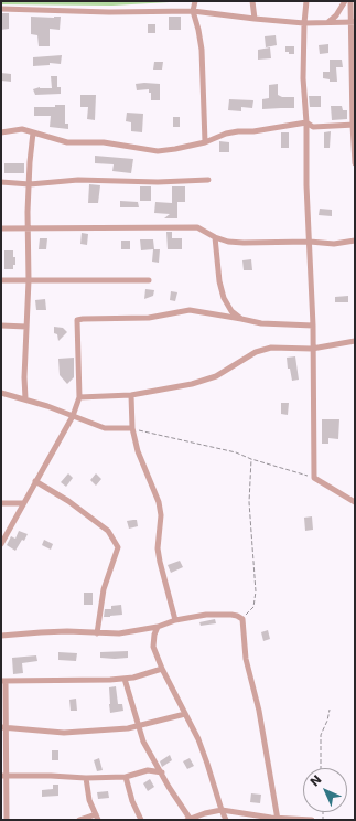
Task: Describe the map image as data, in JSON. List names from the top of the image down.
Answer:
{
  "north": "top left"
}
